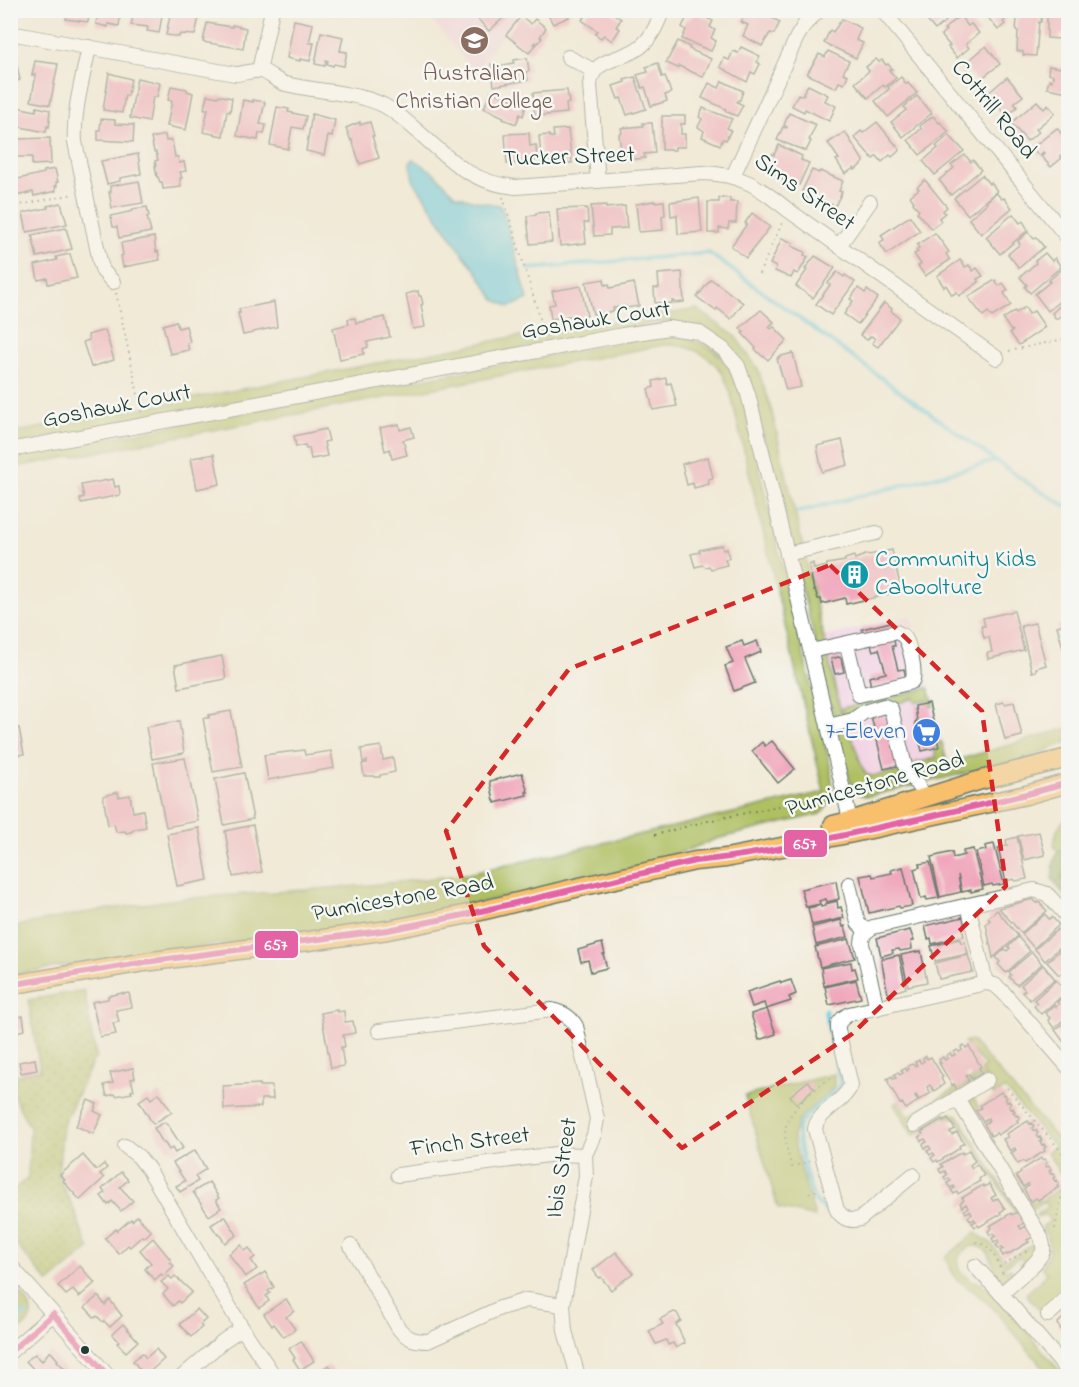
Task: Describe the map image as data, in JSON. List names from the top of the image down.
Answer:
{
  "streets": {
    "main road": ["Pumicestone Road"],
    "street": [
      "Cottrill Road",
      "Tucker Street",
      "Sims Street",
      "Goshawk Court",
      "Finch Street",
      "Ibis Street"
    ]
  },
  "crossings": [
    ["Tucker Street", "Sims Street"],
    ["Goshawk Court", "Pumicestone Road"],
    ["Finch Street", "Ibis Street"]
  ],
  "places": {
    "school or university": ["Australian Christian College"],
    "building": ["Community Kids Caboolture"],
    "supermarket": ["7-Eleven"]
  },
  "lines": ["transit line 657"]
}
